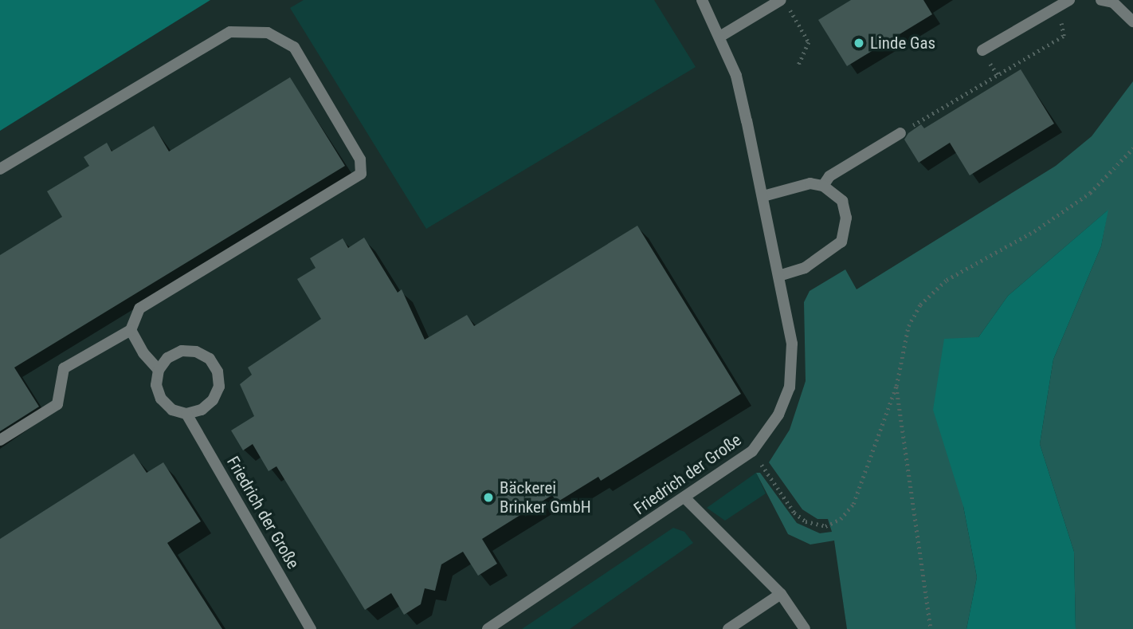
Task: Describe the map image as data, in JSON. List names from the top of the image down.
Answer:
{
  "streets": {
    "street": ["Friedrich der Große"]
  },
  "places": ["Linde Gas", "Bäckerei Brinker GmbH"]
}
